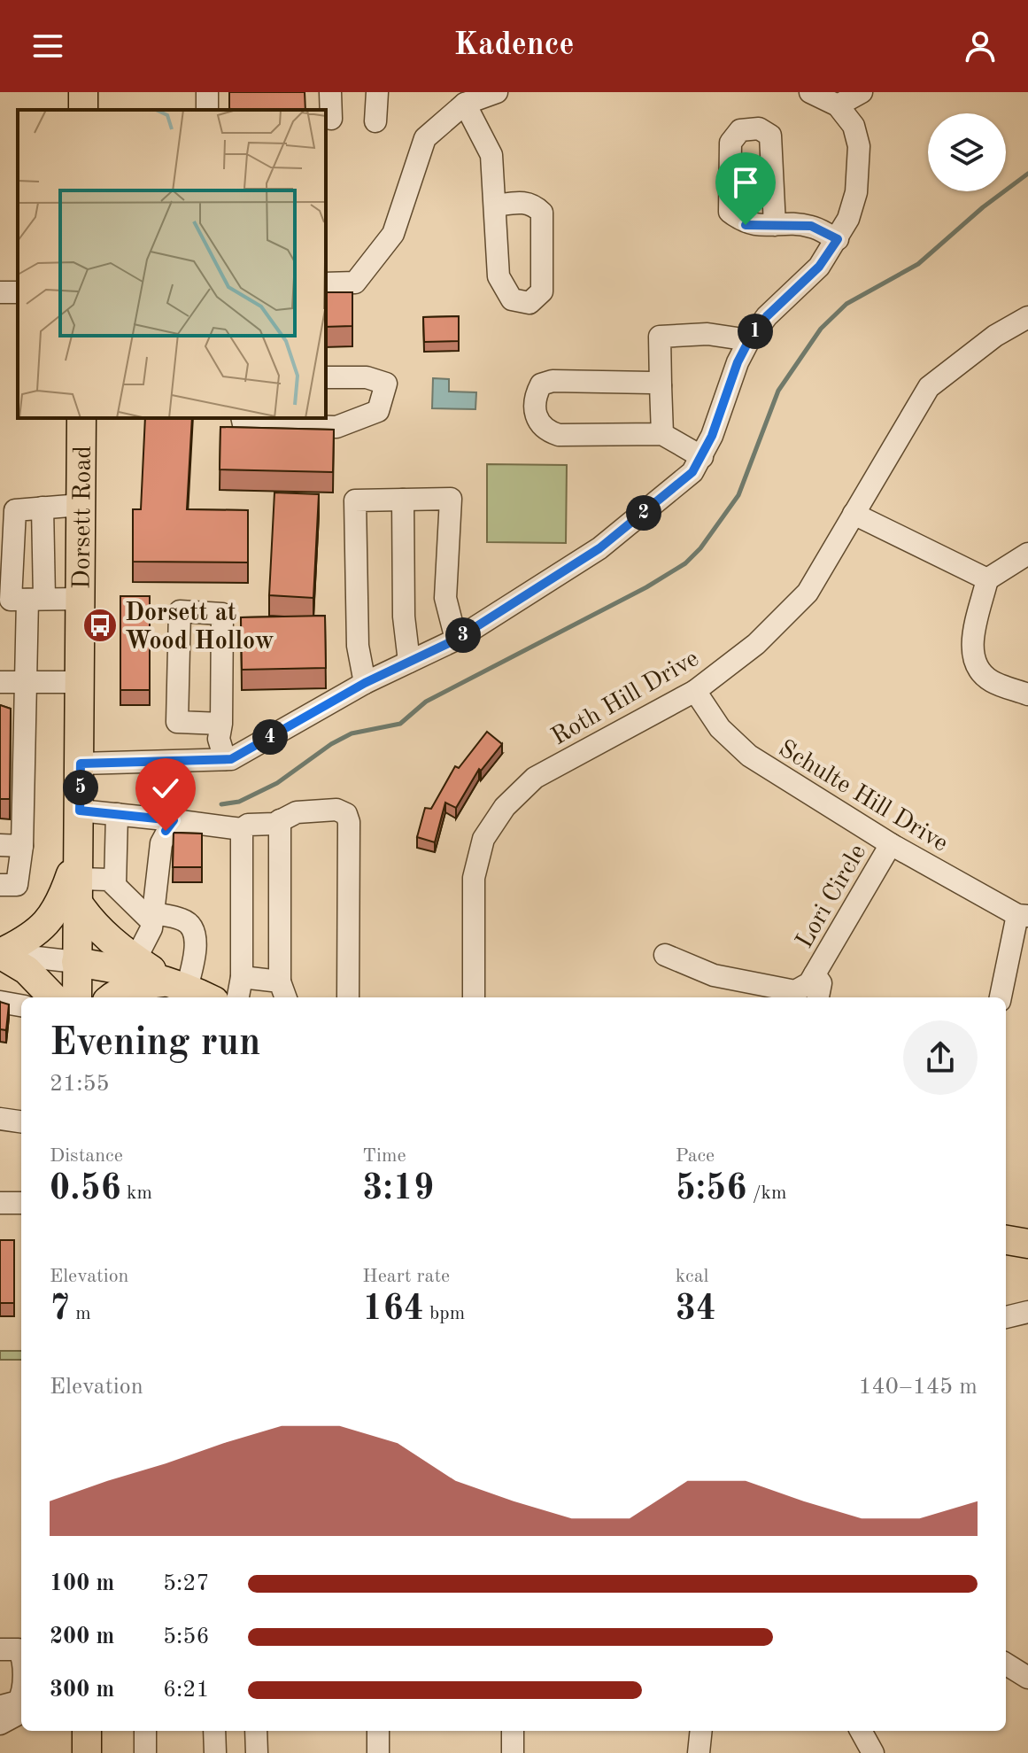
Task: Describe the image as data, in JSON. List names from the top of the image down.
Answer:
{
  "streets": {
    "main road": ["Dorsett Road"],
    "street": ["Roth Hill Drive", "Schulte Hill Drive", "Lori Circle"]
  },
  "crossings": [
    ["Roth Hill Drive", "Schulte Hill Drive"],
    ["Schulte Hill Drive", "Lori Circle"]
  ],
  "places": {
    "bus stop": ["Dorsett at Wood Hollow"]
  },
  "page": {
    "header": "Kadence",
    "pins": [
      "1",
      "2",
      "3",
      "4",
      "5"
    ],
    "heading": ["Evening run", "21:55"],
    "stats": [
      ["Distance", "0.56 km"],
      ["Time", "3:19"],
      ["Pace", "5:56 /km"],
      ["Elevation", "7 m"],
      ["Heart rate", "164 bpm"],
      ["kcal", "34"]
    ],
    "chart": ["Elevation", "140–145 m"],
    "list": [
      {
        "name": "100 m",
        "note": "5:27"
      },
      {
        "name": "200 m",
        "note": "5:56"
      },
      {
        "name": "300 m",
        "note": "6:21"
      }
    ]
  }
}
